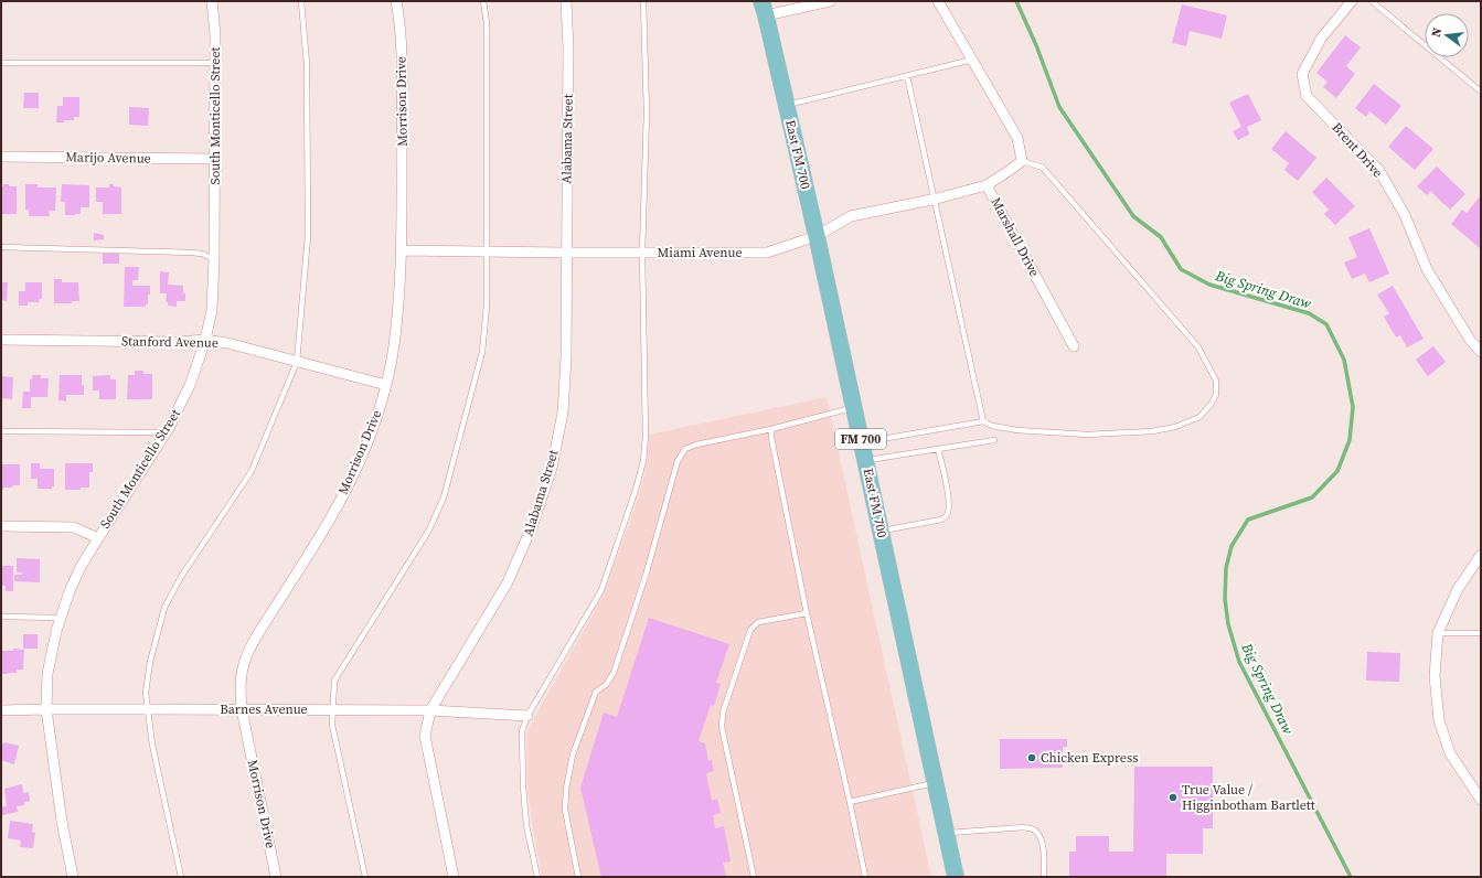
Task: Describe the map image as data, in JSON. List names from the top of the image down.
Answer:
{
  "streets": {
    "main road": ["East FM 700", "FM 700"],
    "street": [
      "Morrison Drive",
      "South Monticello Street",
      "Alabama Street",
      "Brent Drive",
      "Marijo Avenue",
      "Marshall Drive",
      "Miami Avenue",
      "Stanford Avenue",
      "Barnes Avenue"
    ]
  },
  "crossings": [
    ["Morrison Drive", "Miami Avenue"],
    ["Morrison Drive", "Stanford Avenue"],
    ["Morrison Drive", "Barnes Avenue"],
    ["South Monticello Street", "Marijo Avenue"],
    ["South Monticello Street", "Stanford Avenue"],
    ["South Monticello Street", "Barnes Avenue"],
    ["Alabama Street", "Miami Avenue"],
    ["Alabama Street", "Barnes Avenue"],
    ["East FM 700", "Miami Avenue"],
    ["Marshall Drive", "Miami Avenue"]
  ],
  "water": ["Big Spring Draw"],
  "places": ["Chicken Express", "True Value / Higginbotham Bartlett"],
  "north": "left"
}
